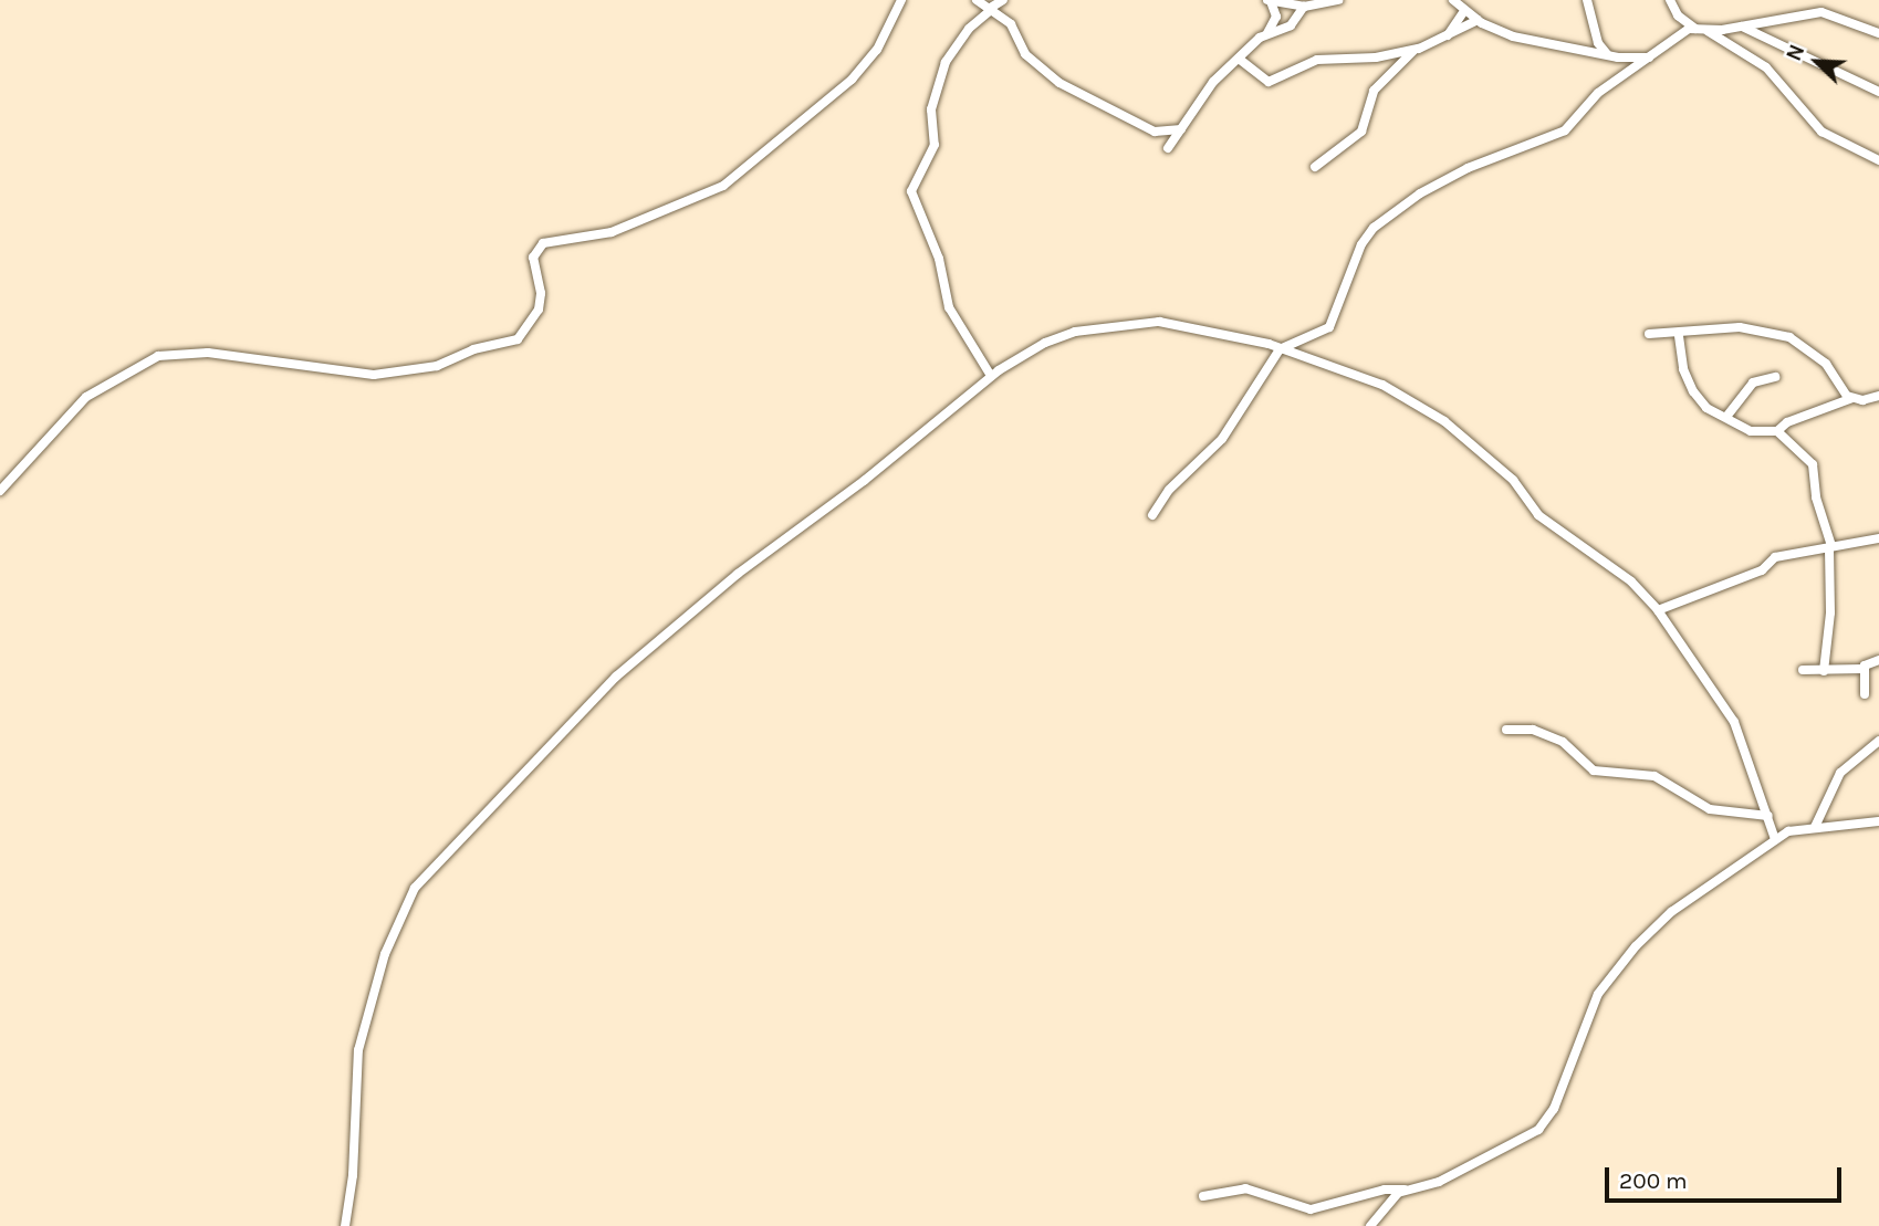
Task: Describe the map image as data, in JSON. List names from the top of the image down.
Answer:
{
  "scale_bar": "200 m",
  "north": "top left"
}
